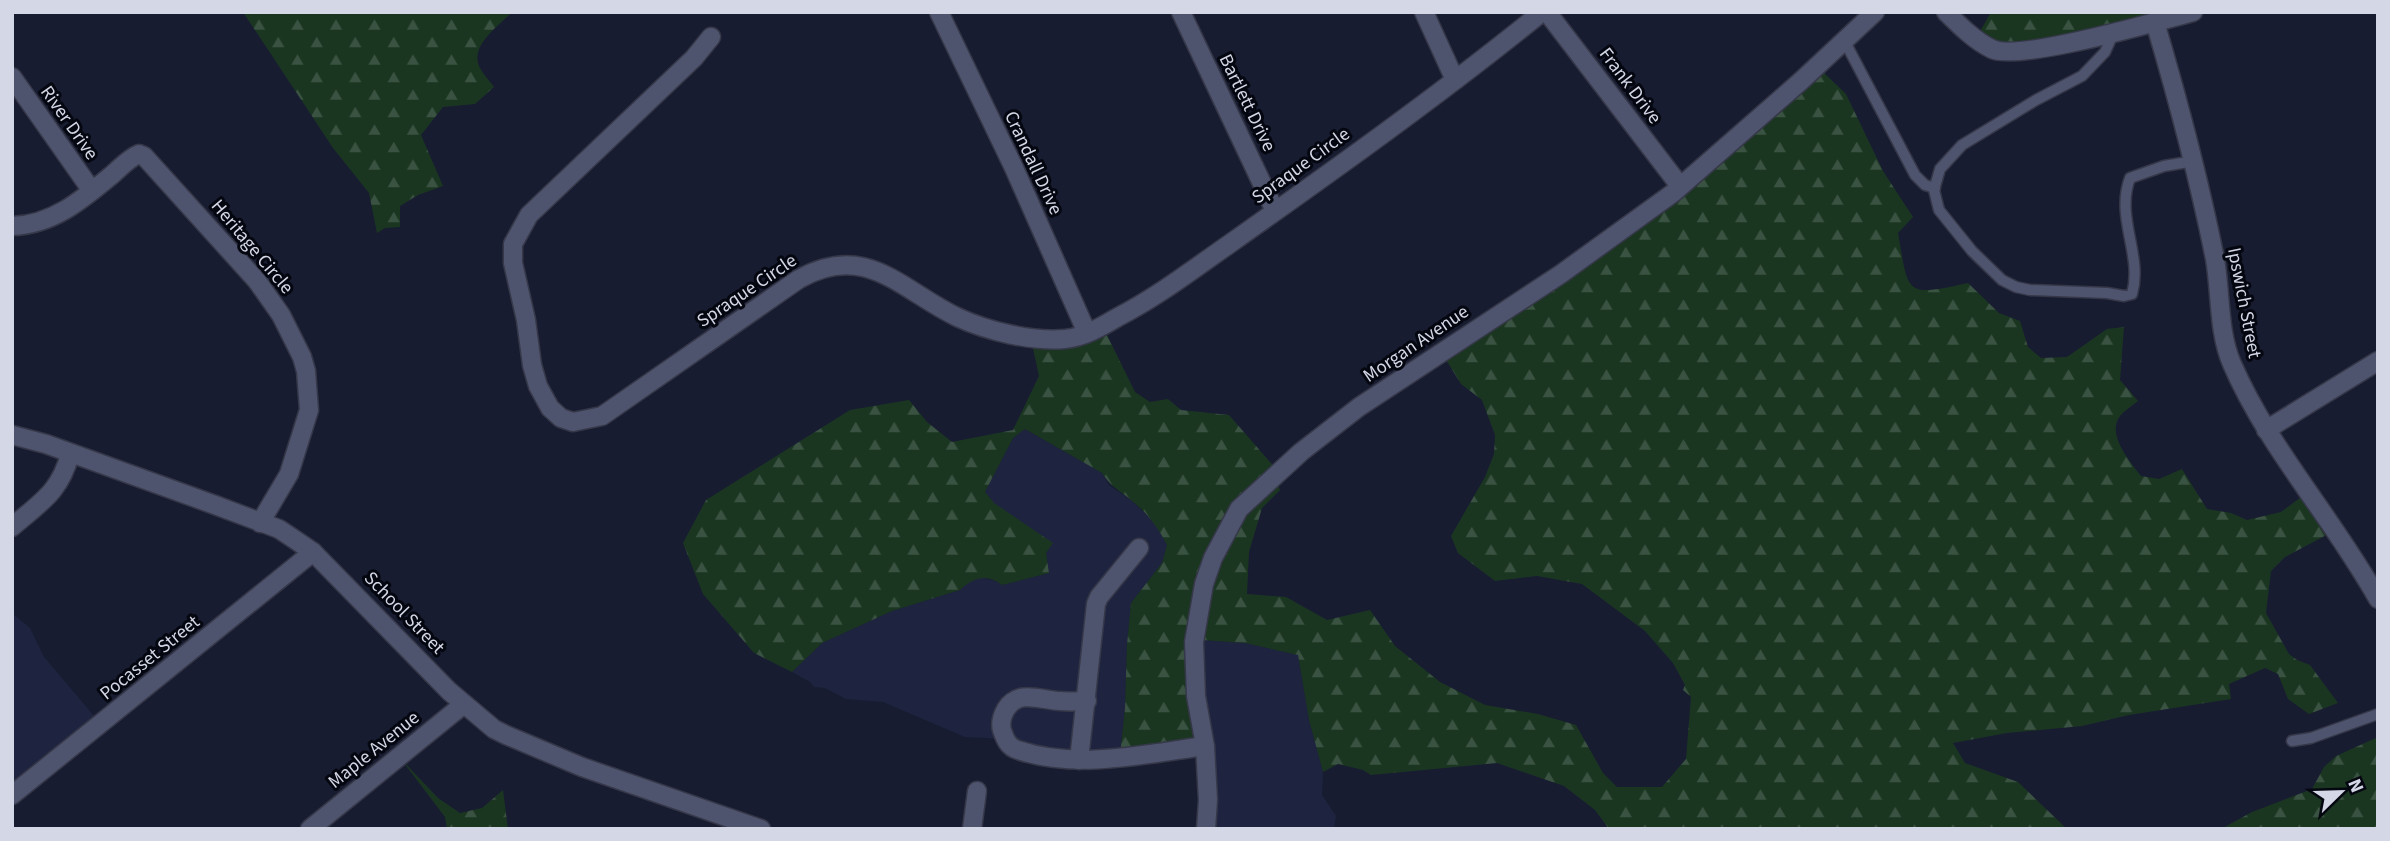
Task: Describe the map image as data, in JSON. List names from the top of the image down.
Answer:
{
  "streets": {
    "street": [
      "Frank Drive",
      "Bartlett Drive",
      "River Drive",
      "Crandall Drive",
      "Spraque Circle",
      "Heritage Circle",
      "Ipswich Street",
      "Morgan Avenue",
      "School Street",
      "Pocasset Street",
      "Maple Avenue"
    ]
  },
  "crossings": [
    ["Frank Drive", "Morgan Avenue"],
    ["Bartlett Drive", "Spraque Circle"],
    ["River Drive", "Heritage Circle"],
    ["Crandall Drive", "Spraque Circle"],
    ["Heritage Circle", "School Street"],
    ["School Street", "Pocasset Street"],
    ["School Street", "Maple Avenue"]
  ],
  "north": "top right"
}
